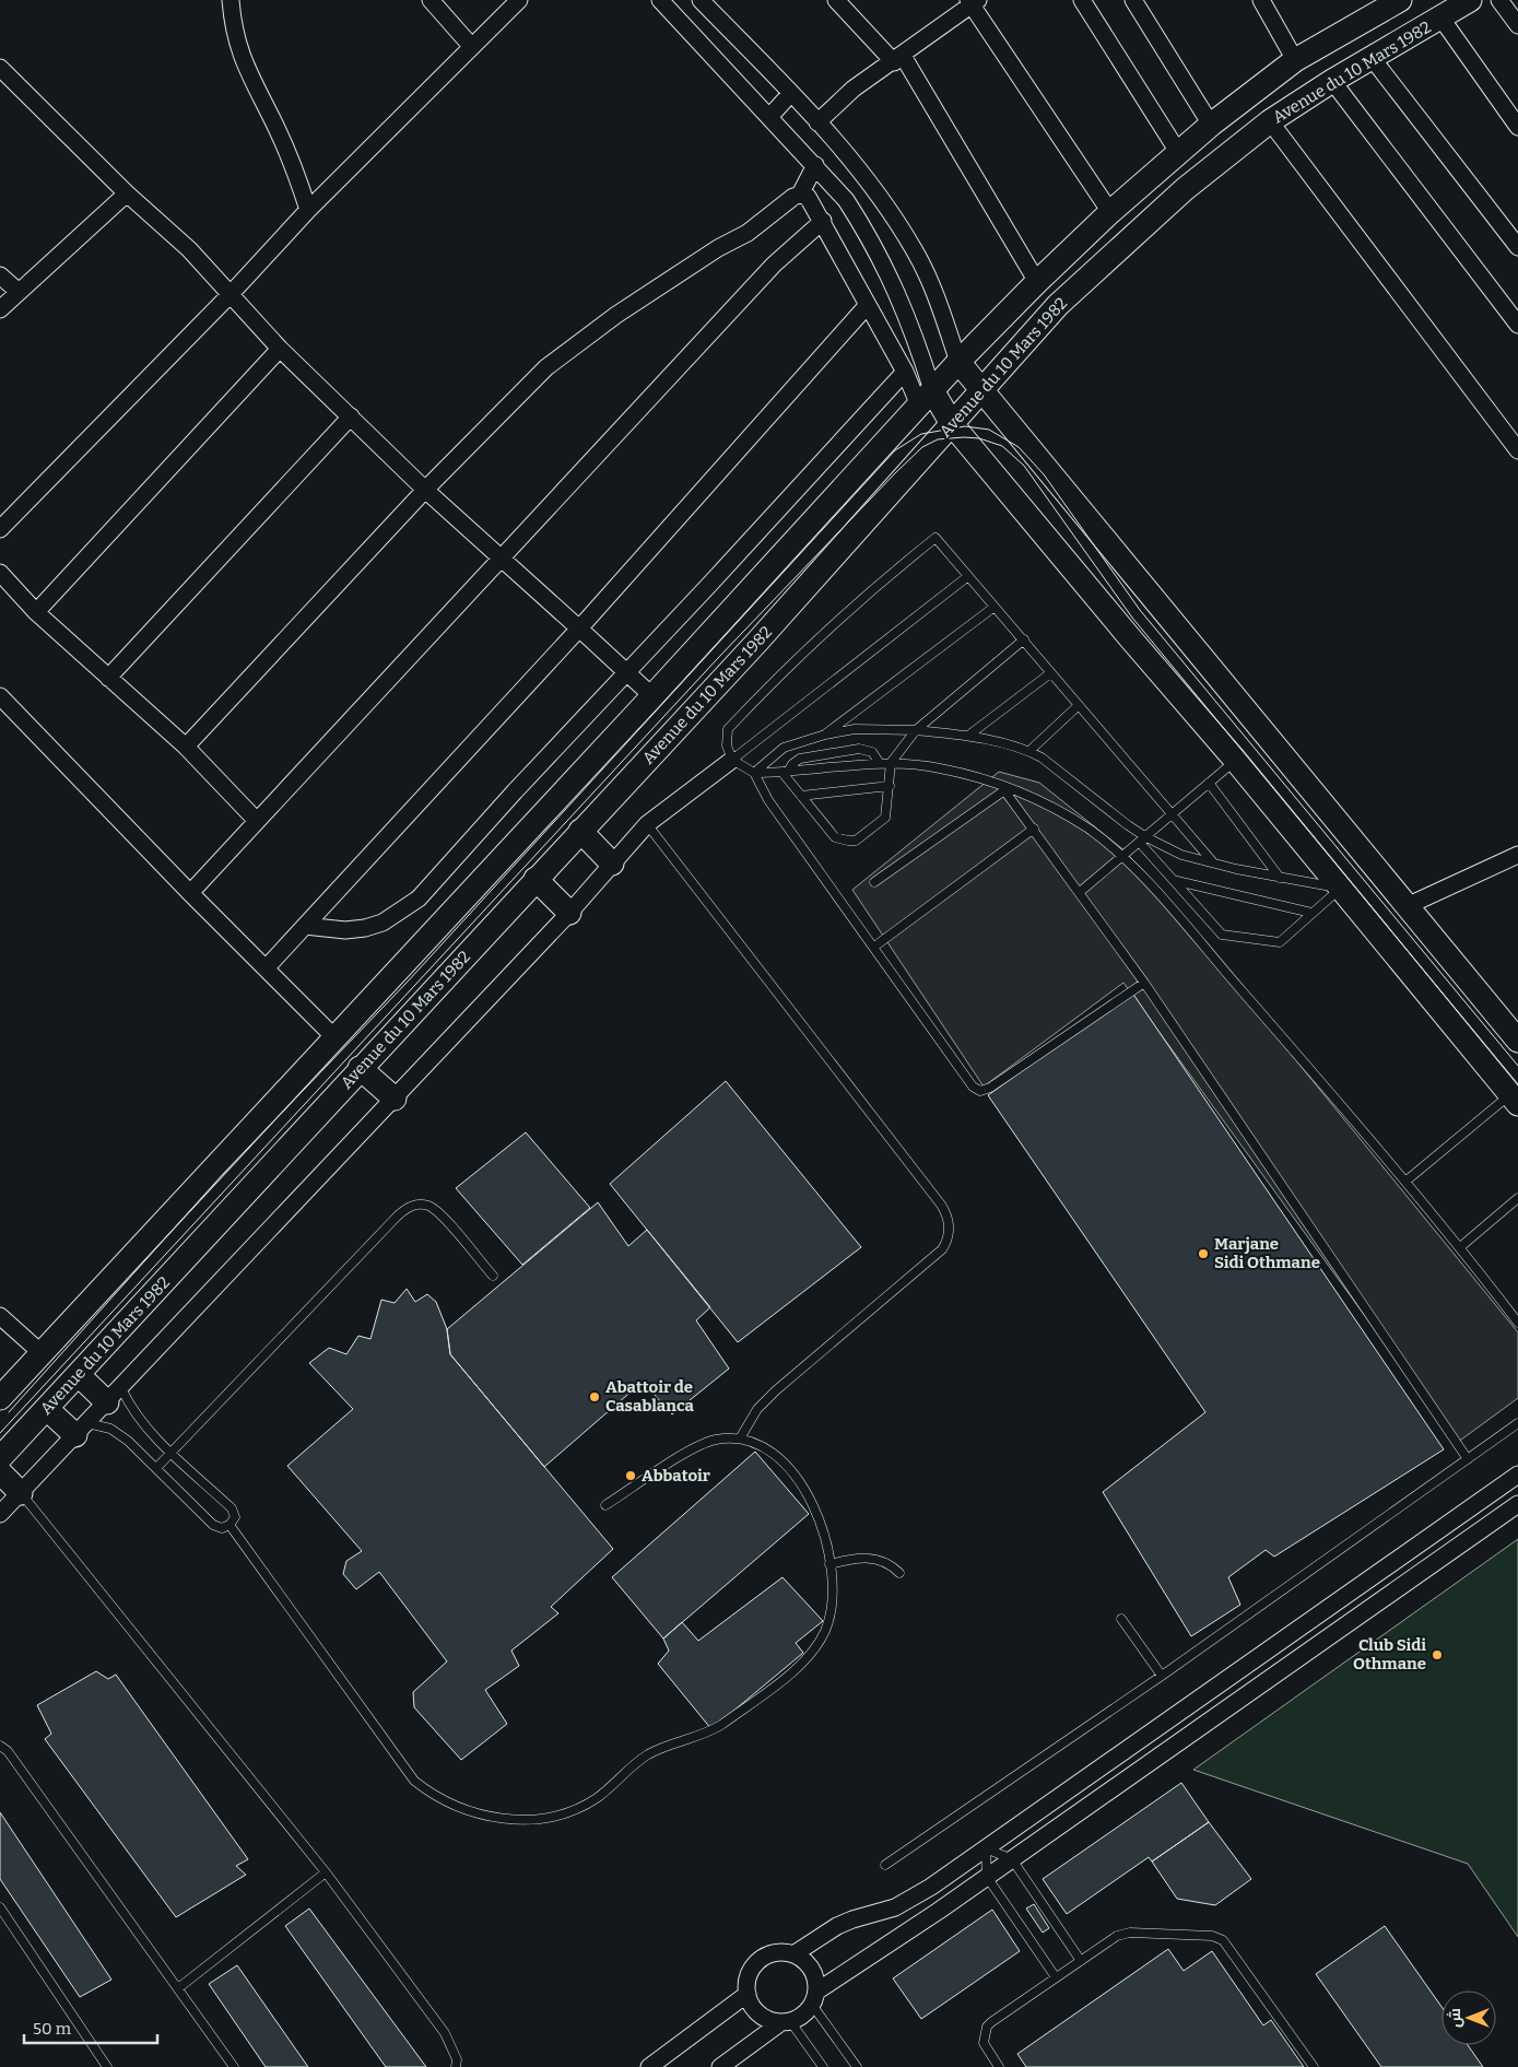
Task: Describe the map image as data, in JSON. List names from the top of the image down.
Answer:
{
  "streets": {
    "main road": ["Avenue du 10 Mars 1982"]
  },
  "places": [
    "Marjane Sidi Othmane",
    "Abattoir de Casablanca",
    "Abbatoir",
    "Club Sidi Othmane"
  ],
  "scale_bar": "50 m",
  "north": "left"
}
